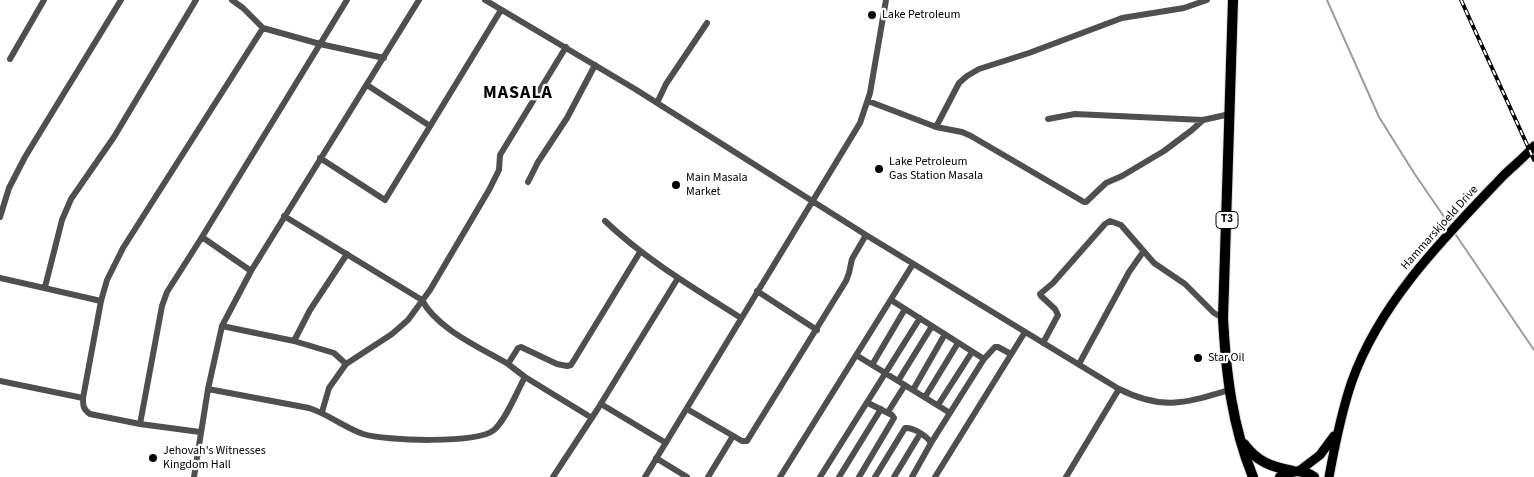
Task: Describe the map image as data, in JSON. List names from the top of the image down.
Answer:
{
  "streets": {
    "highway": ["T3"],
    "main road": ["Hammarskjoeld Drive"]
  },
  "districts": ["MASALA"],
  "places": [
    "Lake Petroleum",
    "Lake Petroleum Gas Station Masala",
    "Main Masala Market",
    "Star Oil",
    "Jehovah's Witnesses Kingdom Hall"
  ]
}
